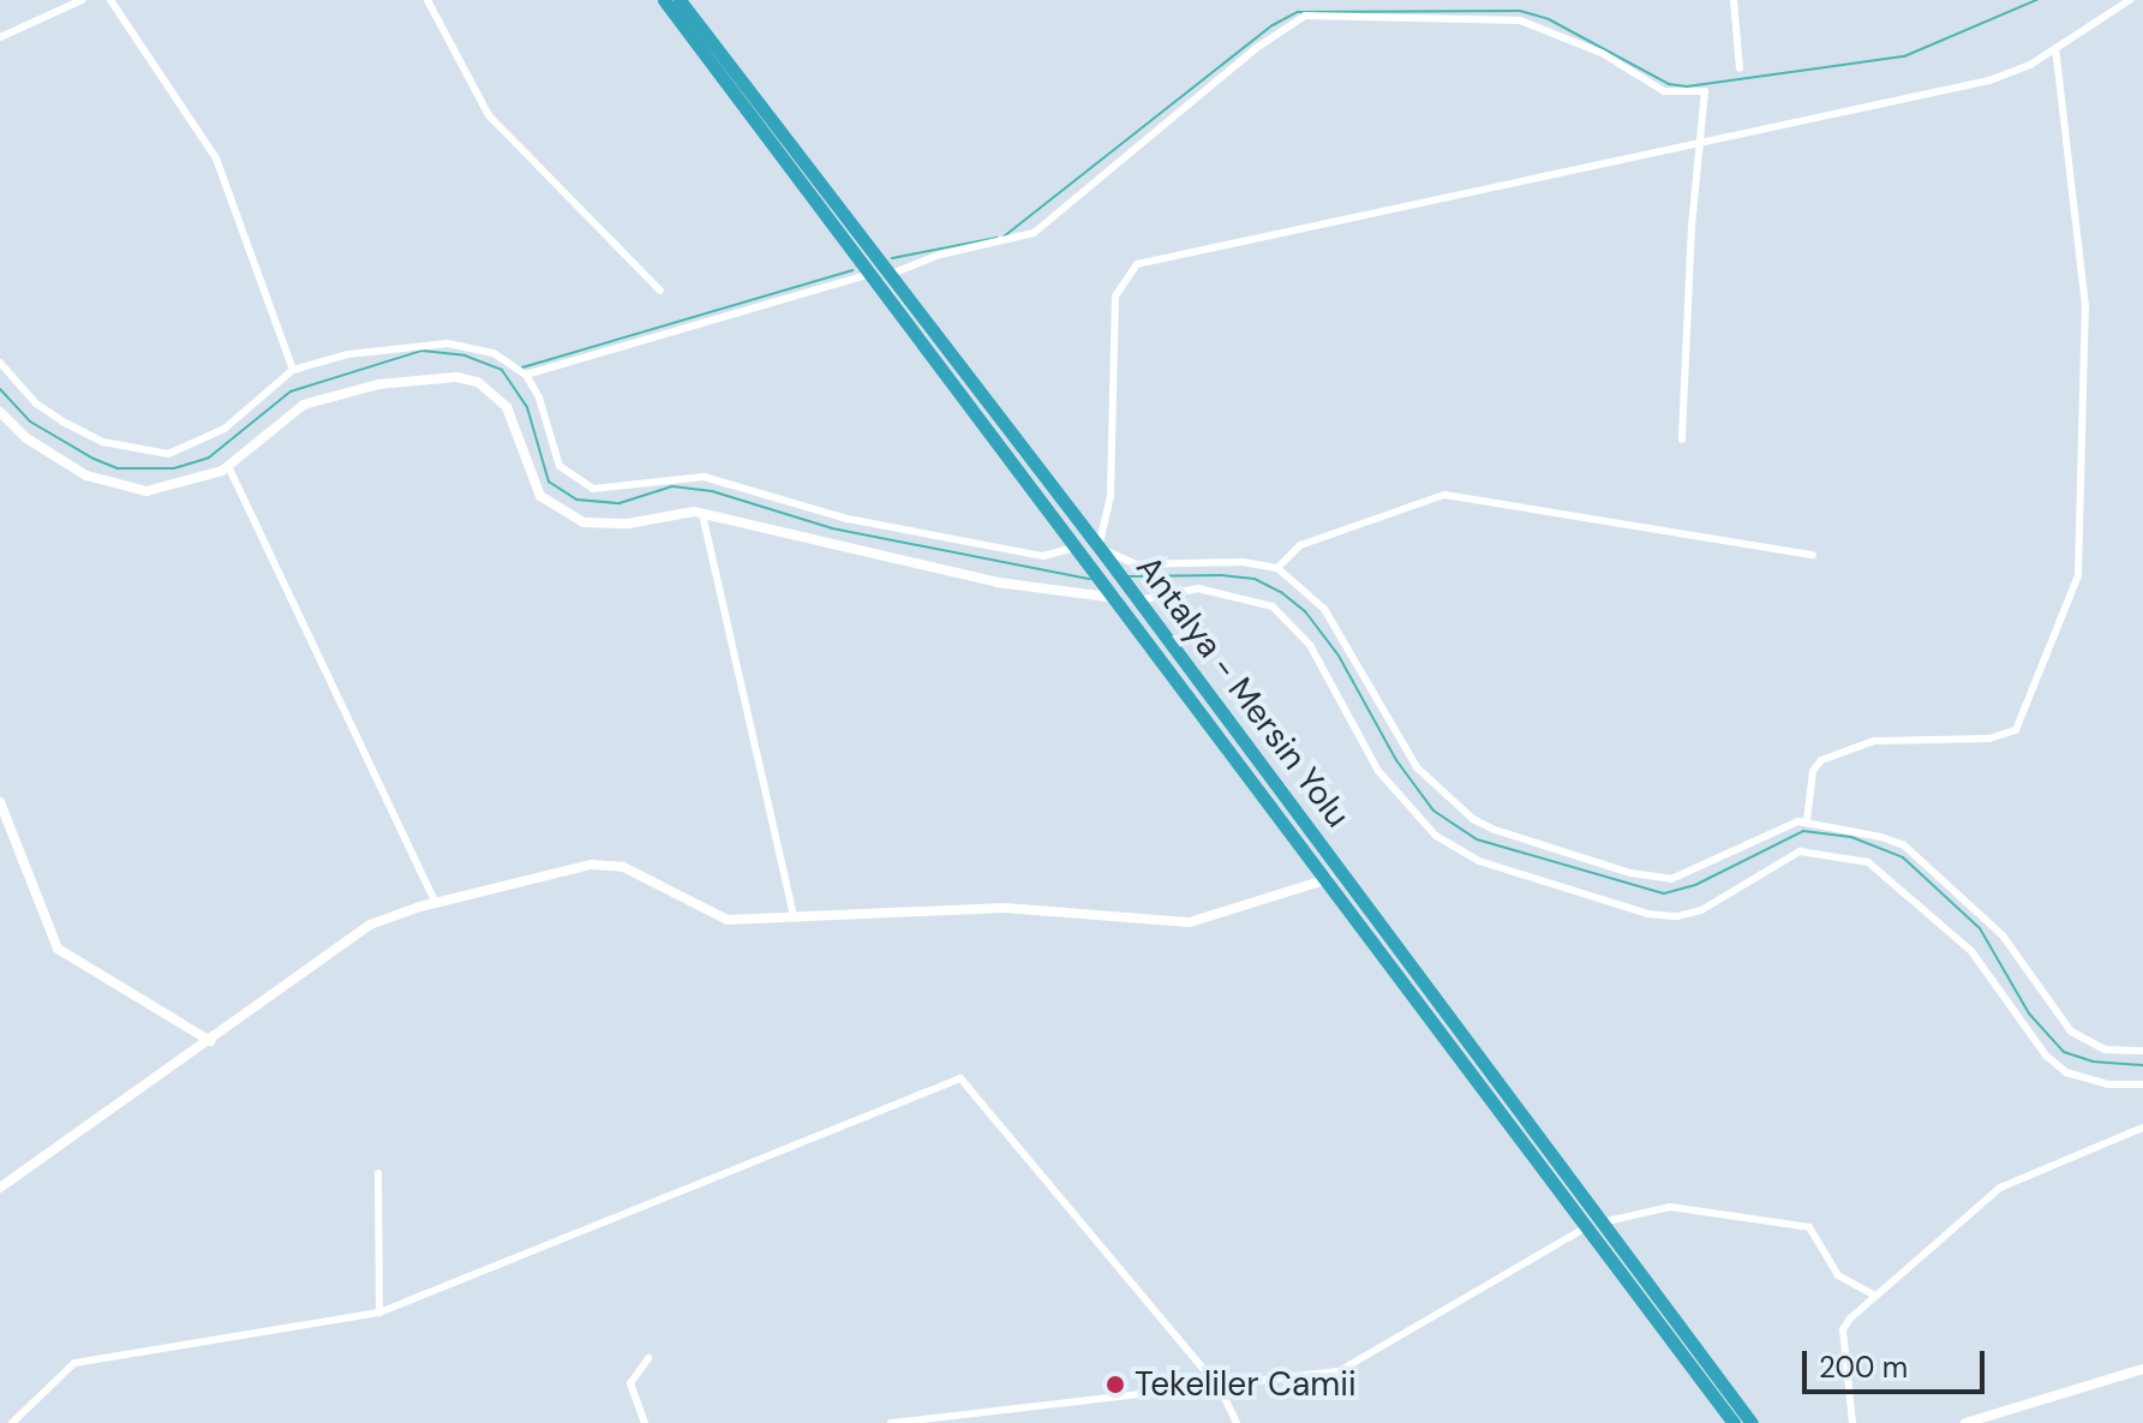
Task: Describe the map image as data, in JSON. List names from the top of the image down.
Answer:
{
  "streets": {
    "highway": ["Antalya - Mersin Yolu"]
  },
  "places": ["Tekeliler Camii"],
  "scale_bar": "200 m"
}
